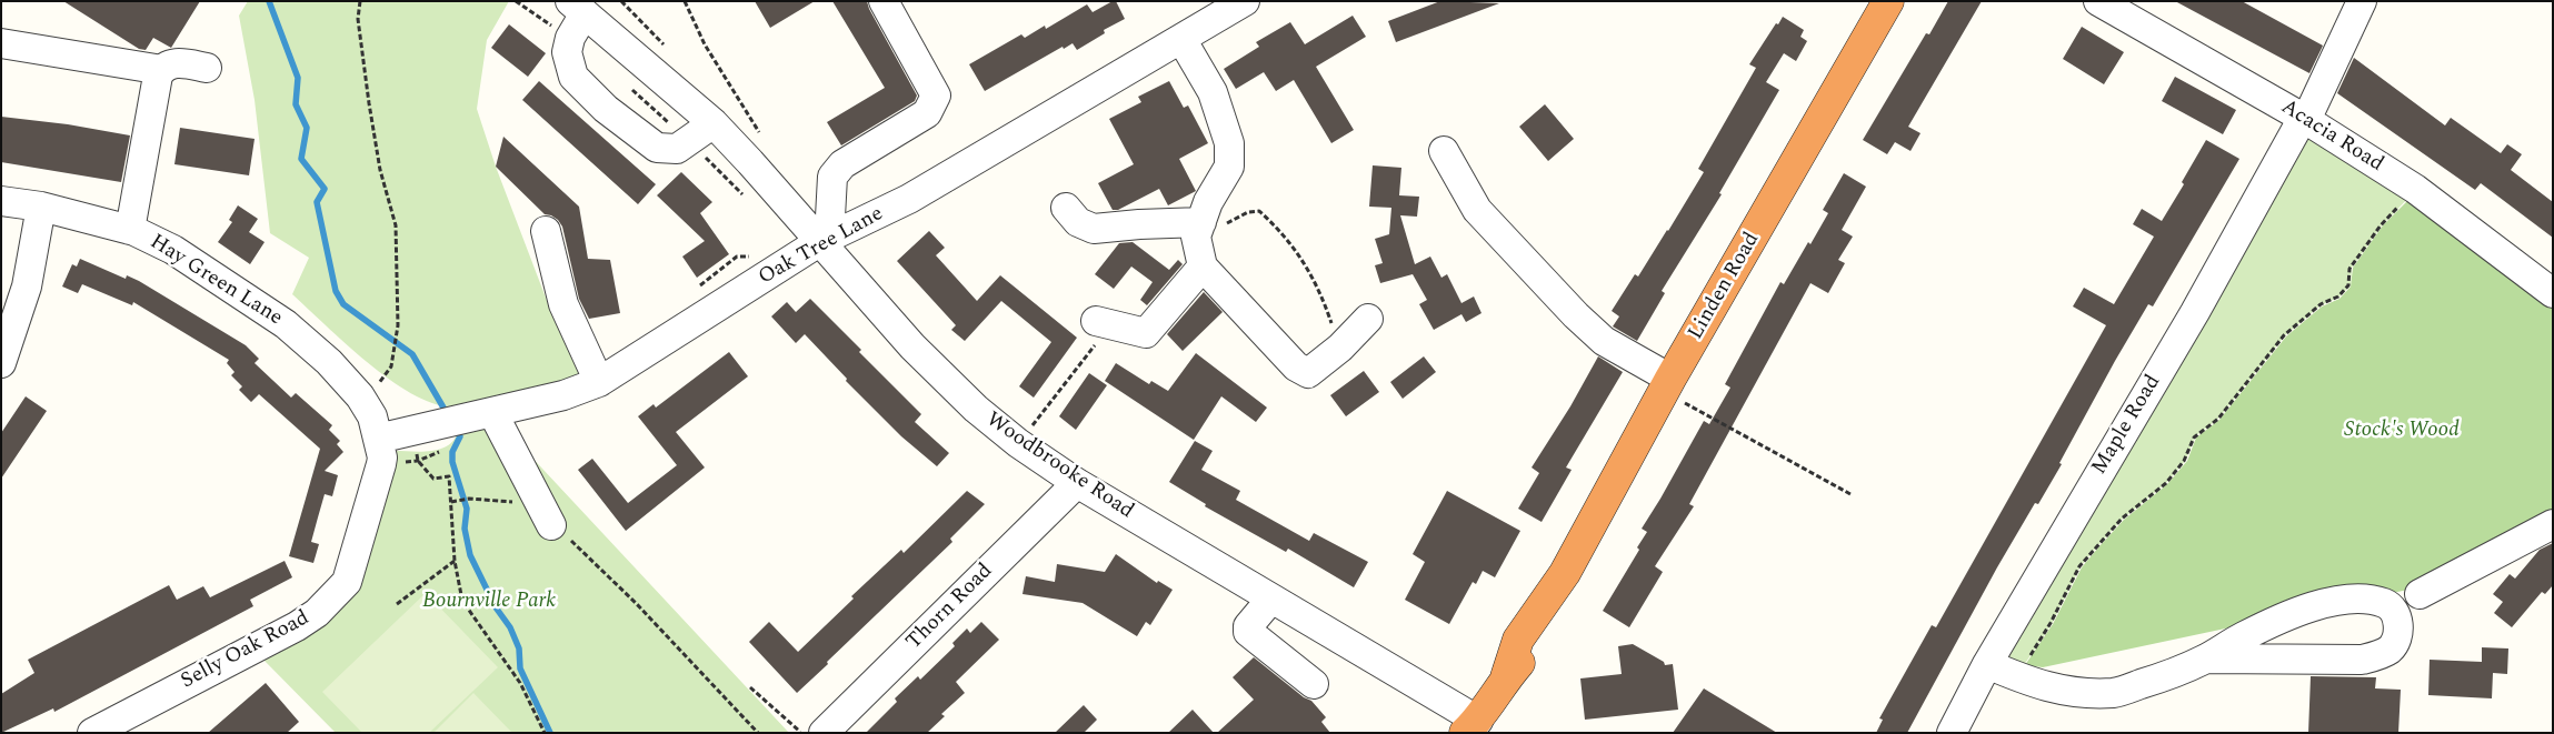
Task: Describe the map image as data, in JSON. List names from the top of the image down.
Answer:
{
  "streets": {
    "highway": ["Linden Road"],
    "street": [
      "Acacia Road",
      "Oak Tree Lane",
      "Hay Green Lane",
      "Maple Road",
      "Woodbrooke Road",
      "Thorn Road",
      "Selly Oak Road"
    ]
  },
  "crossings": [
    ["Acacia Road", "Maple Road"],
    ["Oak Tree Lane", "Hay Green Lane"],
    ["Oak Tree Lane", "Woodbrooke Road"],
    ["Oak Tree Lane", "Selly Oak Road"],
    ["Hay Green Lane", "Selly Oak Road"],
    ["Linden Road", "Woodbrooke Road"],
    ["Woodbrooke Road", "Thorn Road"]
  ],
  "parks": ["Stock's Wood", "Bournville Park"]
}
